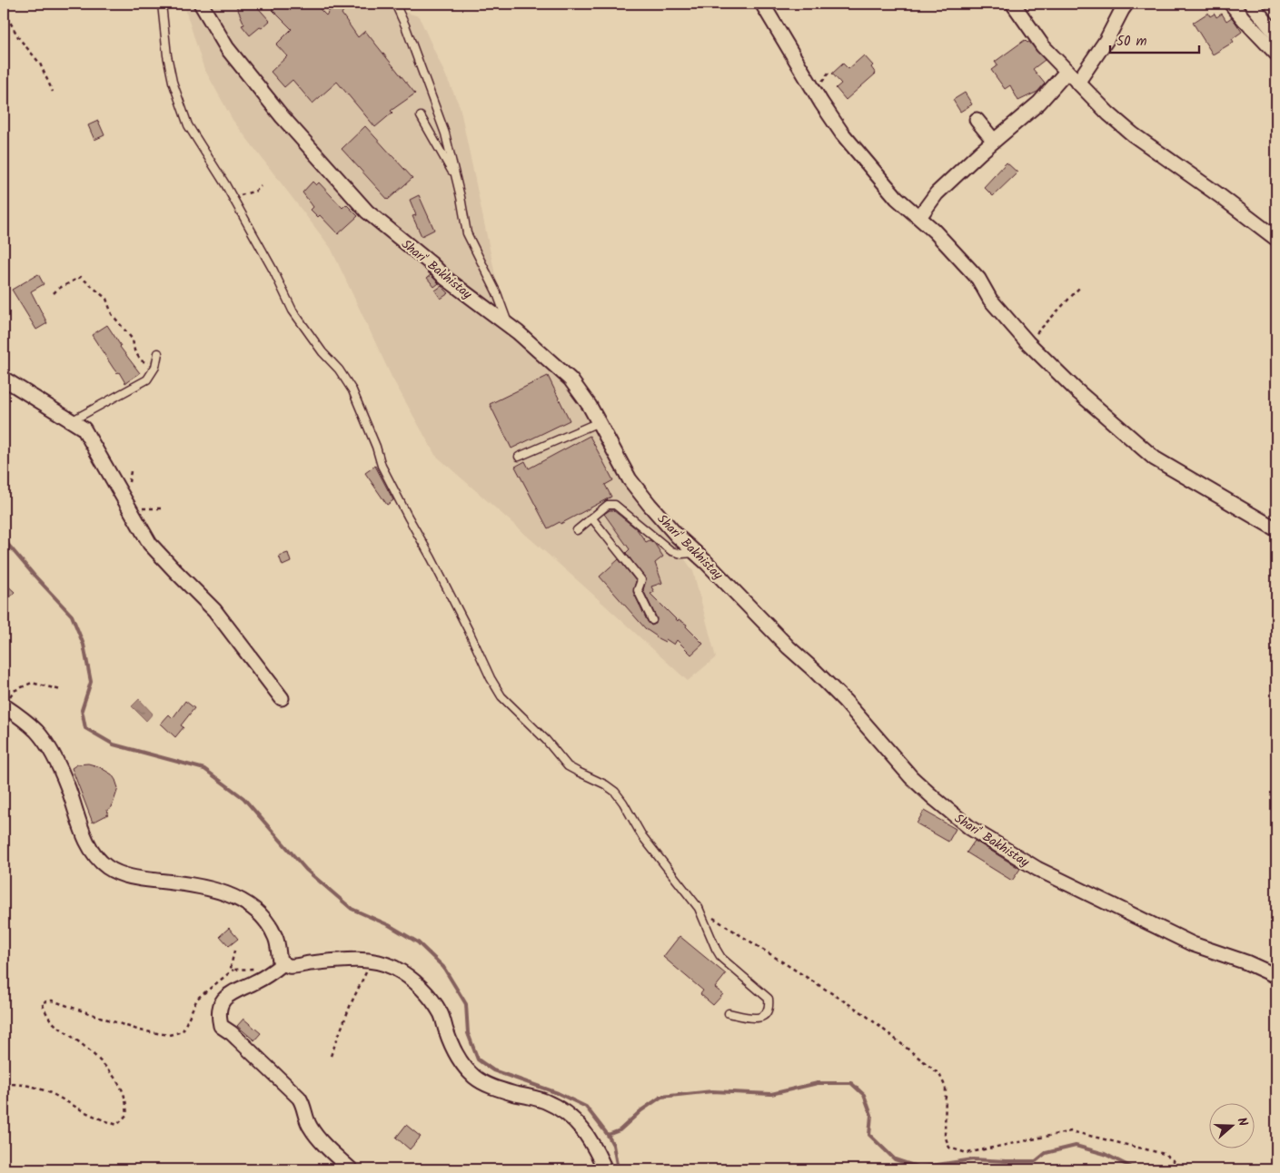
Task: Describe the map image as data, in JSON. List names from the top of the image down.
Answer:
{
  "streets": {
    "street": ["Shari' Bakhistay"]
  },
  "scale_bar": "50 m",
  "north": "right"
}
